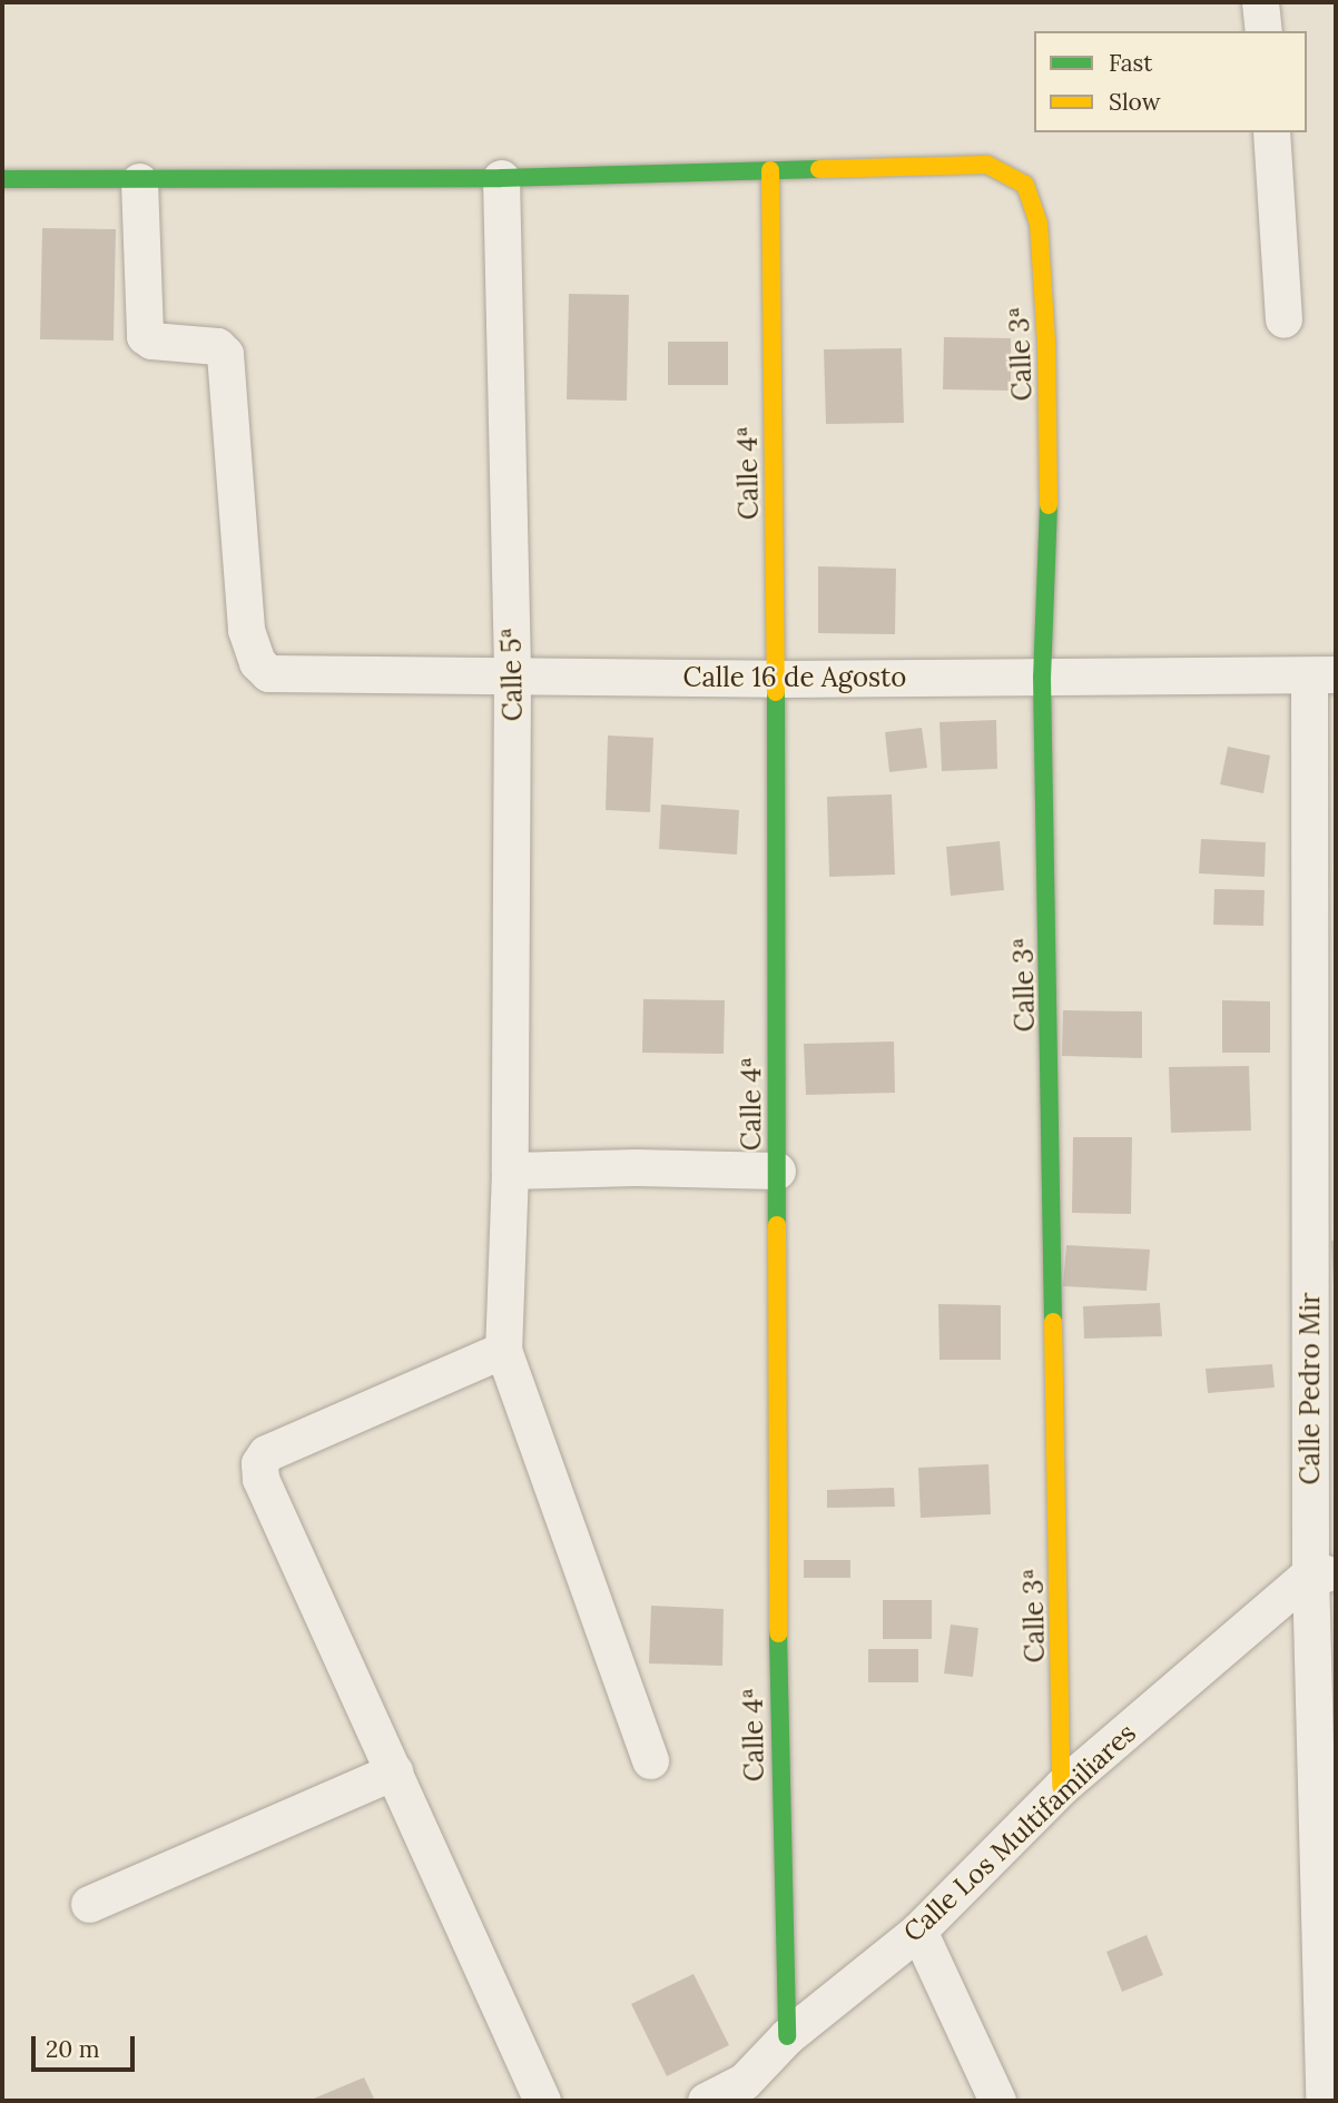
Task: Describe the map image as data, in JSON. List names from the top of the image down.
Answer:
{
  "streets": {
    "street": [
      "Calle 3ª",
      "Calle 4ª",
      "Calle 5ª",
      "Calle 16 de Agosto",
      "Calle Pedro Mir",
      "Calle Los Multifamiliares"
    ]
  },
  "crossings": [
    ["Calle 3ª", "Calle 4ª"],
    ["Calle 3ª", "Calle 16 de Agosto"],
    ["Calle 3ª", "Calle Los Multifamiliares"],
    ["Calle 4ª", "Calle 16 de Agosto"],
    ["Calle 4ª", "Calle Los Multifamiliares"],
    ["Calle 5ª", "Calle 16 de Agosto"],
    ["Calle 16 de Agosto", "Calle Pedro Mir"],
    ["Calle Pedro Mir", "Calle Los Multifamiliares"]
  ],
  "legend": ["Fast", "Slow"],
  "scale_bar": "20 m"
}
